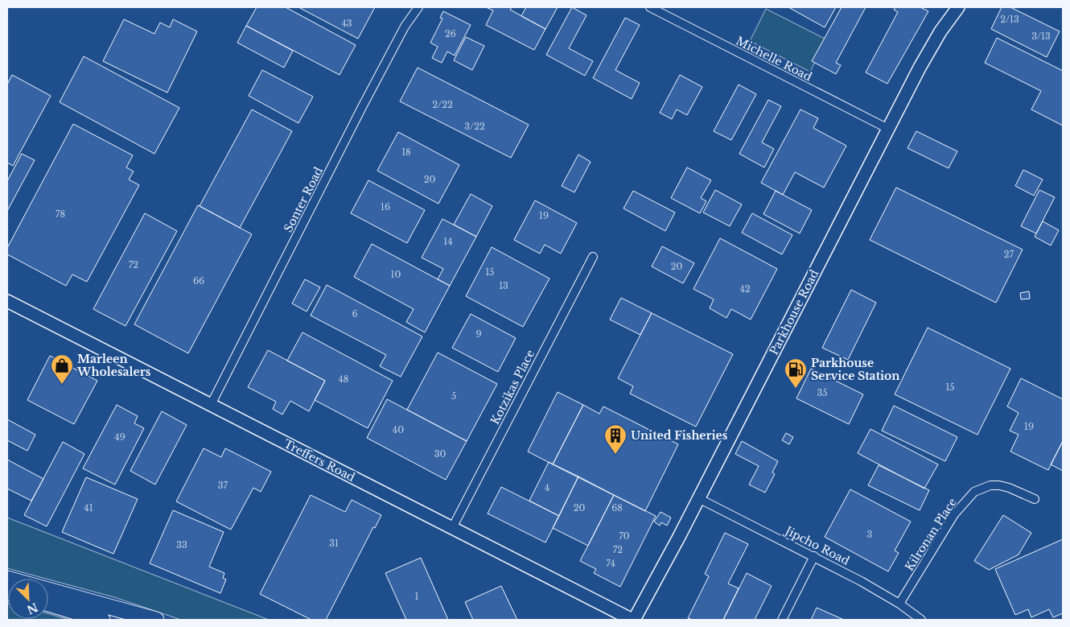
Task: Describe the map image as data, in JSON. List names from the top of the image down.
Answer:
{
  "streets": {
    "street": [
      "Michelle Road",
      "Sonter Road",
      "Parkhouse Road",
      "Kotzikas Place",
      "Treffers Road",
      "Kilronan Place",
      "Jipcho Road"
    ]
  },
  "crossings": [
    ["Michelle Road", "Parkhouse Road"],
    ["Sonter Road", "Treffers Road"],
    ["Parkhouse Road", "Treffers Road"],
    ["Parkhouse Road", "Jipcho Road"],
    ["Kotzikas Place", "Treffers Road"],
    ["Kilronan Place", "Jipcho Road"]
  ],
  "places": {
    "shop": ["Marleen Wholesalers"],
    "fuel station": ["Parkhouse Service Station"],
    "building": ["United Fisheries"]
  },
  "house_numbers": [
    "2/13",
    "43",
    "26",
    "3/13",
    "2/22",
    "3/22",
    "18",
    "20",
    "16",
    "78",
    "19",
    "14",
    "27",
    "72",
    "20",
    "15",
    "10",
    "66",
    "13",
    "42",
    "6",
    "9",
    "48",
    "15",
    "35",
    "5",
    "19",
    "40",
    "49",
    "30",
    "37",
    "4",
    "41",
    "20",
    "68",
    "3",
    "70",
    "31",
    "33",
    "72",
    "74",
    "1"
  ],
  "north": "bottom right"
}
